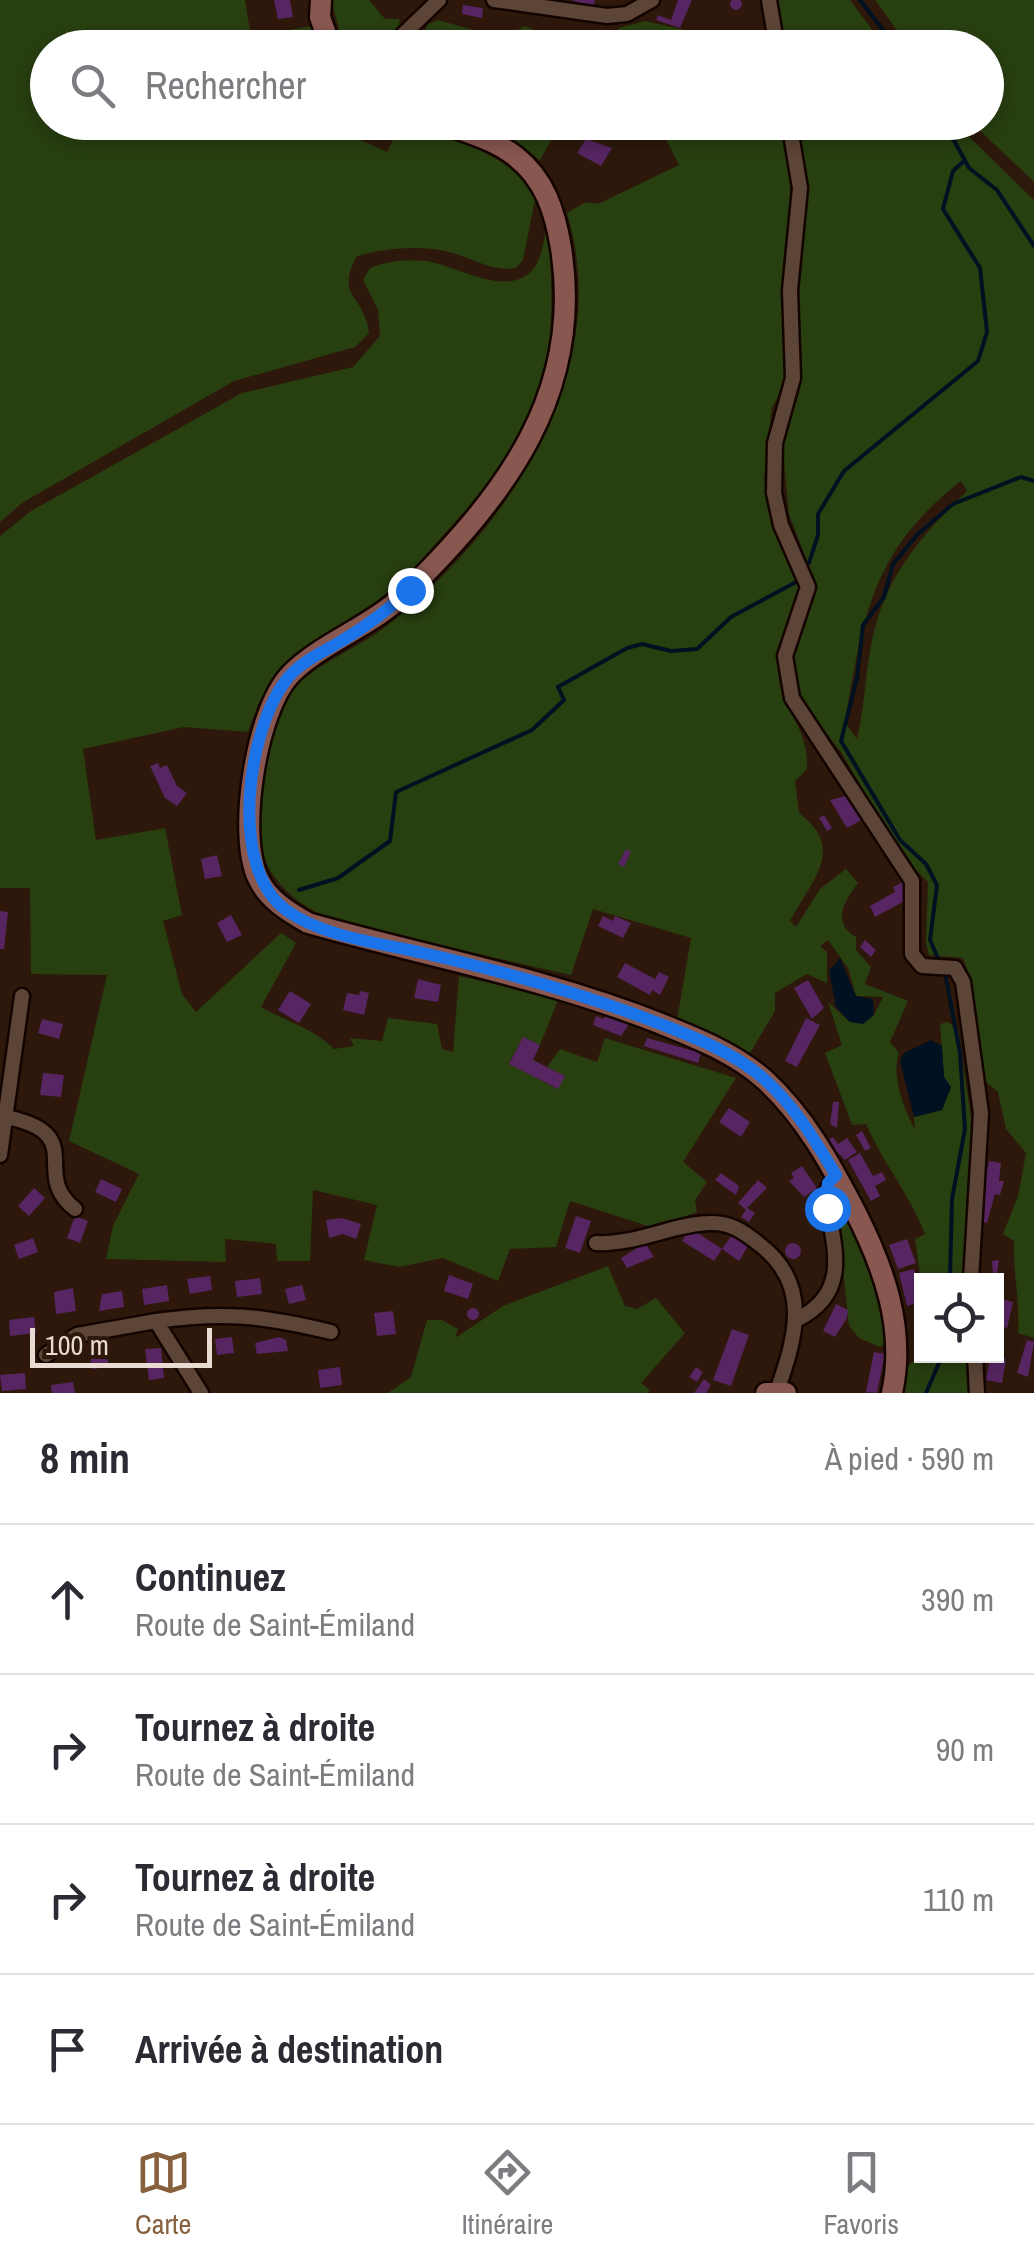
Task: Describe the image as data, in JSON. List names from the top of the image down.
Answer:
{
  "scale_bar": "100 m",
  "page": {
    "search": "Rechercher",
    "scale": "100 m",
    "heading": ["8 min", "À pied · 590 m"],
    "list": [
      ["Continuez", "Route de Saint-Émiland", "390 m"],
      ["Tournez à droite", "Route de Saint-Émiland", "90 m"],
      ["Tournez à droite", "Route de Saint-Émiland", "110 m"],
      "Arrivée à destination"
    ],
    "nav": ["Carte", "Itinéraire", "Favoris"]
  }
}
